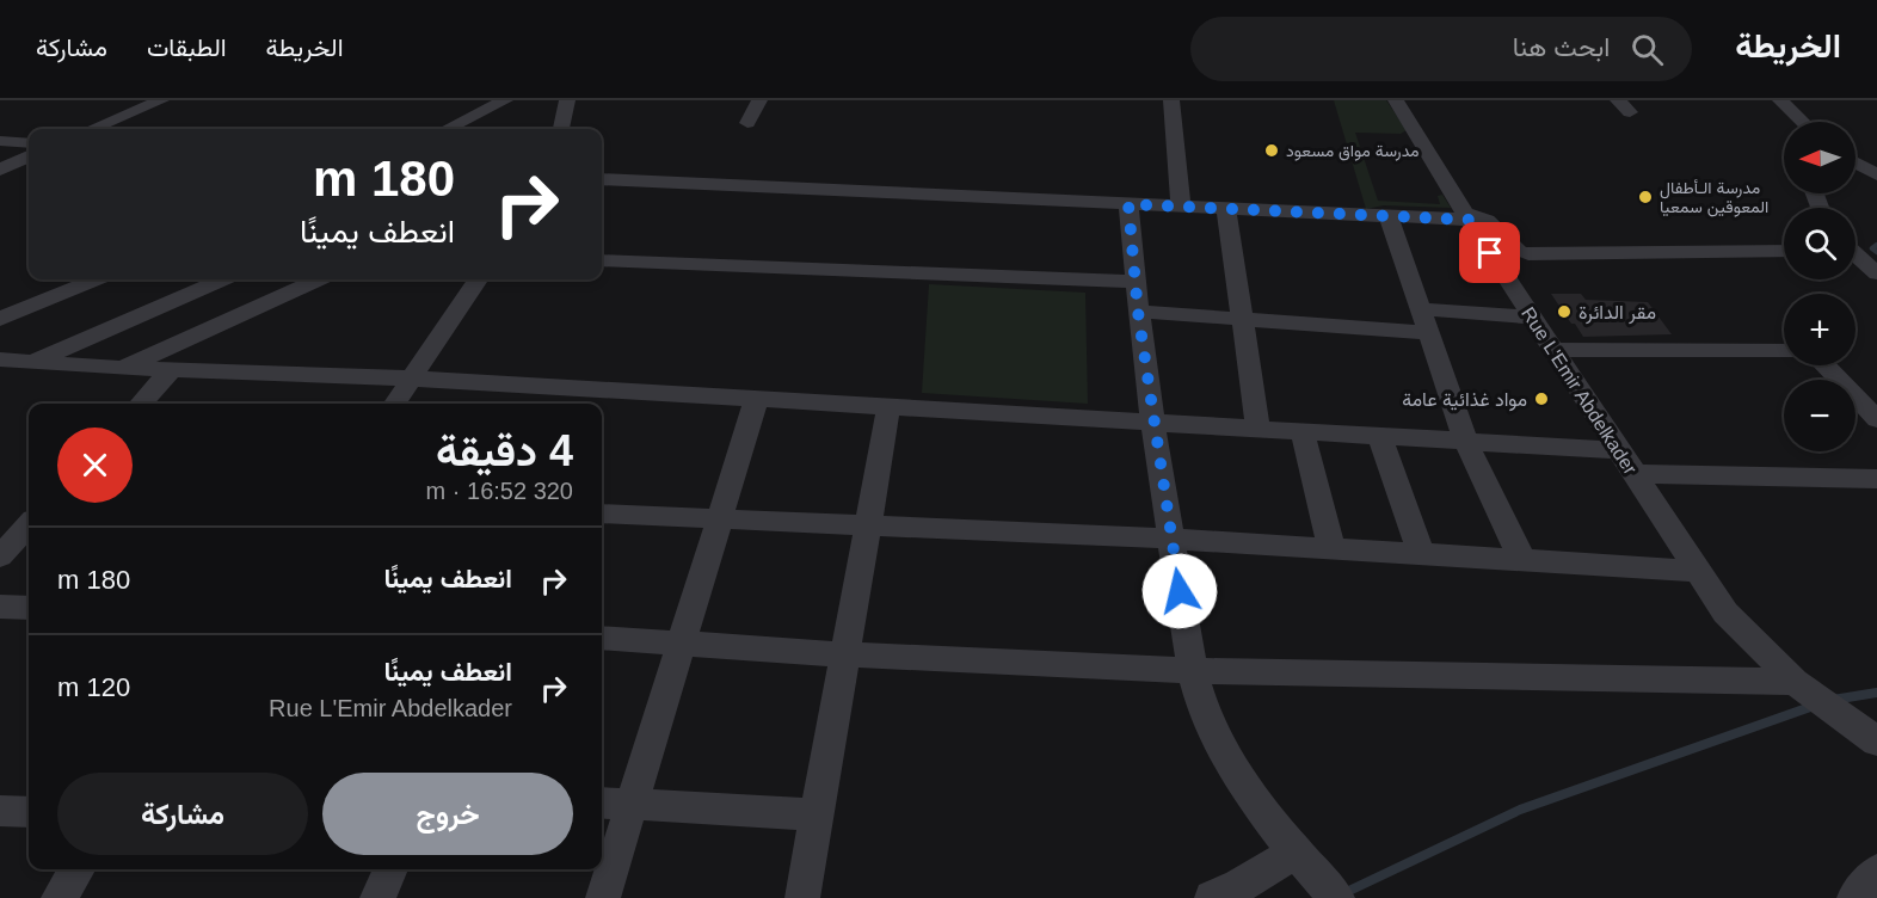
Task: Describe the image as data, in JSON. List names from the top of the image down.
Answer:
{
  "streets": {
    "street": ["Rue L'Emir Abdelkader"]
  },
  "places": [
    "مدرسة مواق مسعود",
    "مدرسة الـأطفال المعوقين سمعيا",
    "مقر الدائرة",
    "مواد غذائية عامة"
  ],
  "north": "left",
  "page": {
    "header": "الخريطة",
    "search": "ابحث هنا",
    "nav": ["الخريطة", "الطبقات", "مشاركة"],
    "map_buttons": ["+", "−"],
    "turn": ["180 m", "انعطف يمينًا"],
    "heading": ["4 دقيقة", "320 m · 16:52"],
    "list": [
      {
        "name": "انعطف يمينًا",
        "value": "180 m"
      },
      {
        "name": "انعطف يمينًا",
        "note": "Rue L'Emir Abdelkader",
        "value": "120 m"
      }
    ],
    "buttons": ["خروج", "مشاركة"]
  }
}
